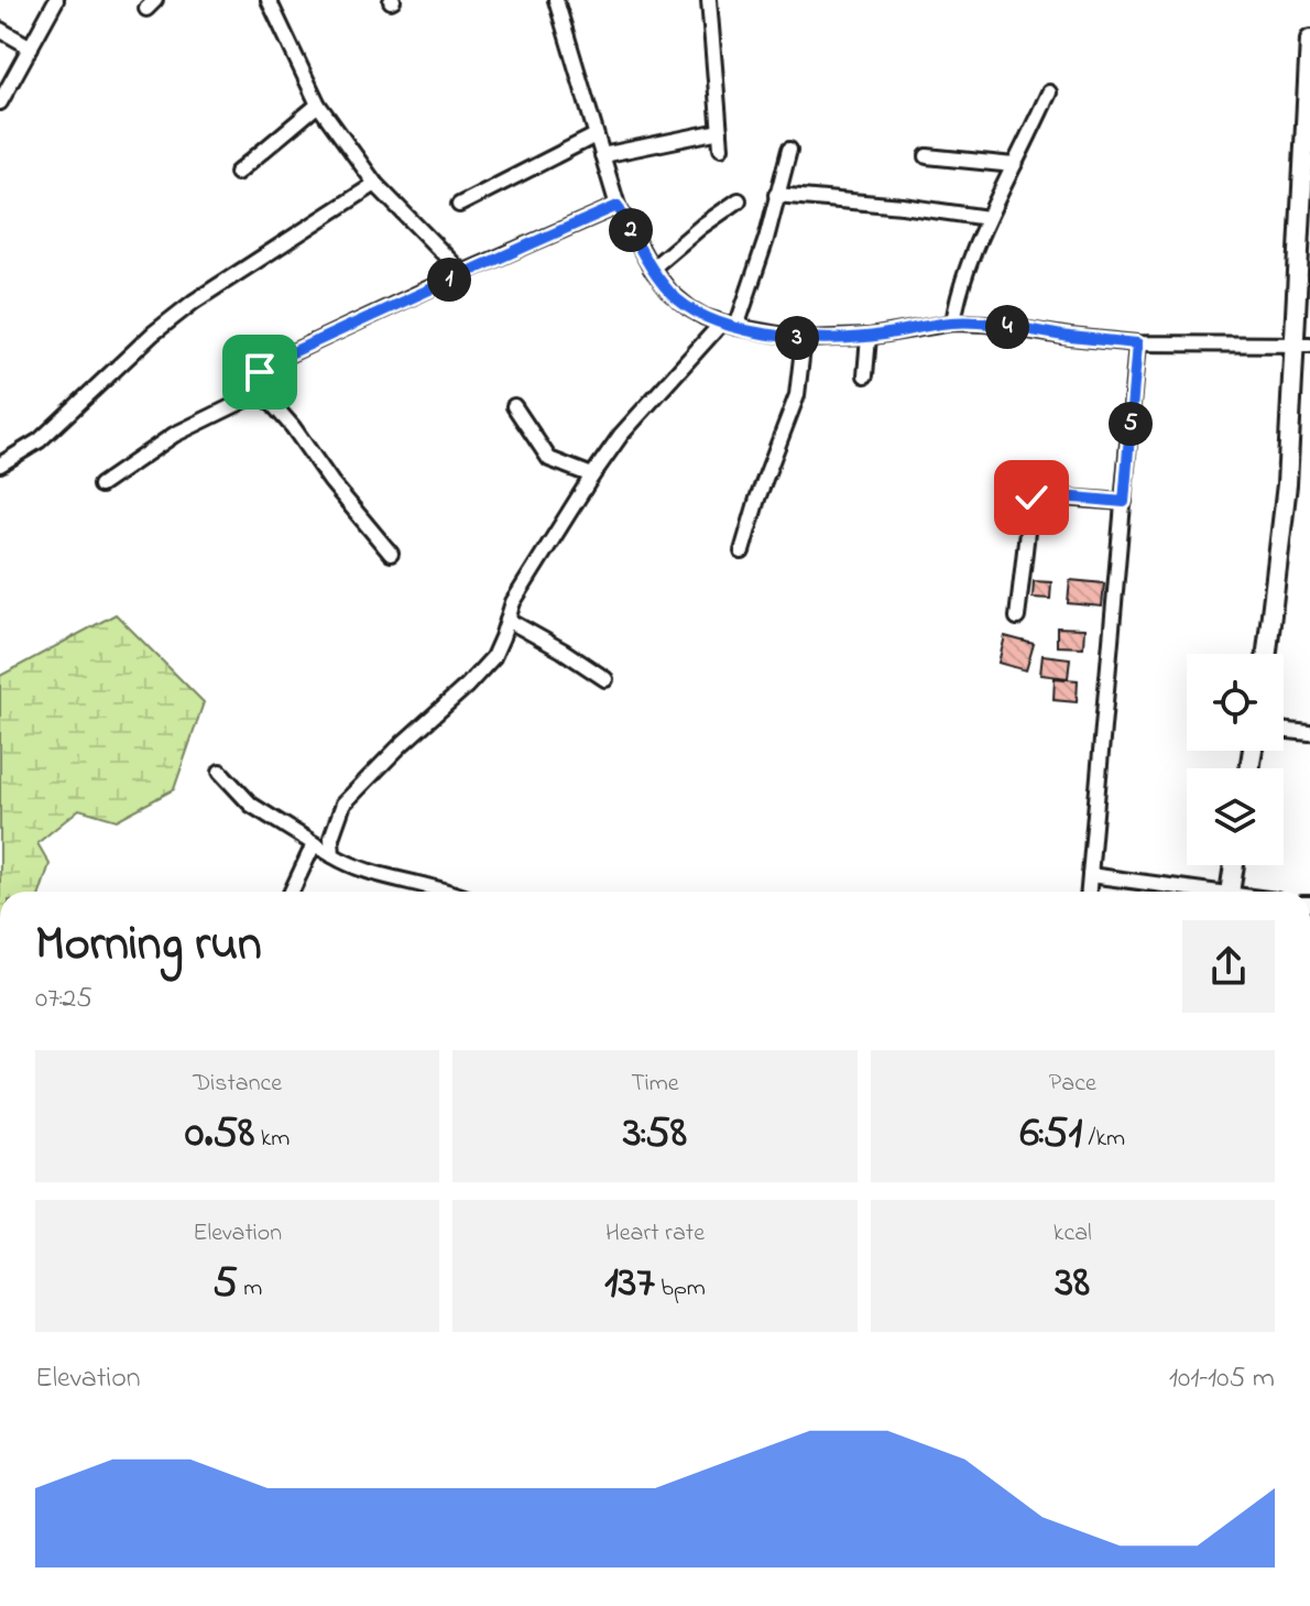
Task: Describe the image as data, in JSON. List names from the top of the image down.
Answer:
{
  "page": {
    "pins": [
      "2",
      "1",
      "4",
      "3",
      "5"
    ],
    "heading": ["Morning run", "07:25"],
    "stats": [
      ["Distance", "0.58 km"],
      ["Time", "3:58"],
      ["Pace", "6:51 /km"],
      ["Elevation", "5 m"],
      ["Heart rate", "137 bpm"],
      ["kcal", "38"]
    ],
    "chart": ["Elevation", "101–105 m"]
  }
}
